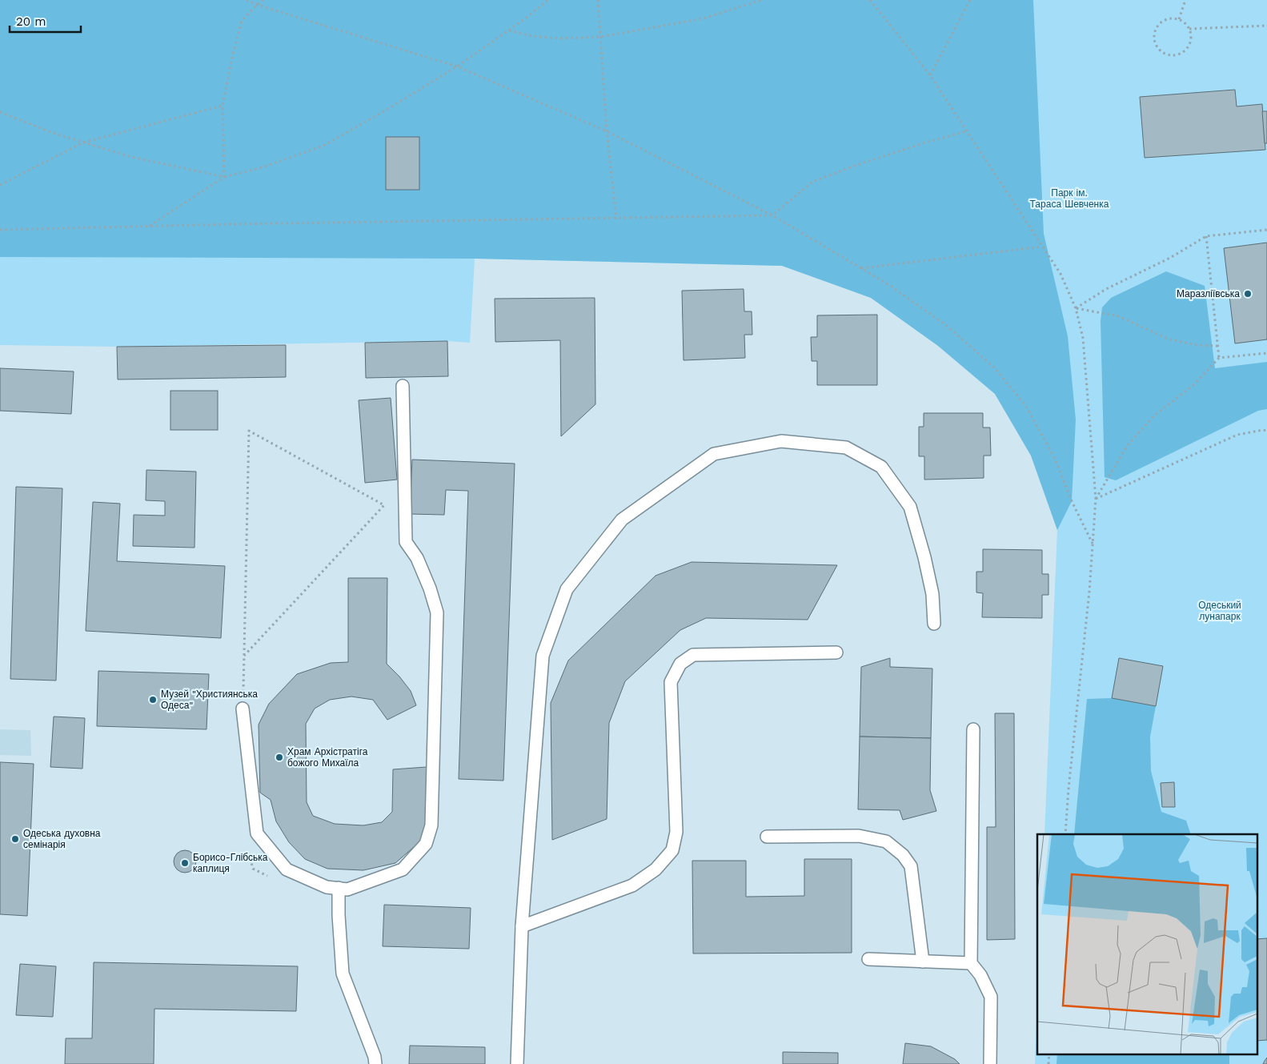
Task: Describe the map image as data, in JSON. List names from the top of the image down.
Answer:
{
  "parks": ["Парк ім. Тараса Шевченка", "Одеський лунапарк"],
  "places": [
    "Маразліївська",
    "Музей \"Християнська Одеса\"",
    "Храм Архістратіга божого Михаїла",
    "Одеська духовна семінарія",
    "Борисо-Глібська каплиця"
  ],
  "scale_bar": "20 m"
}
